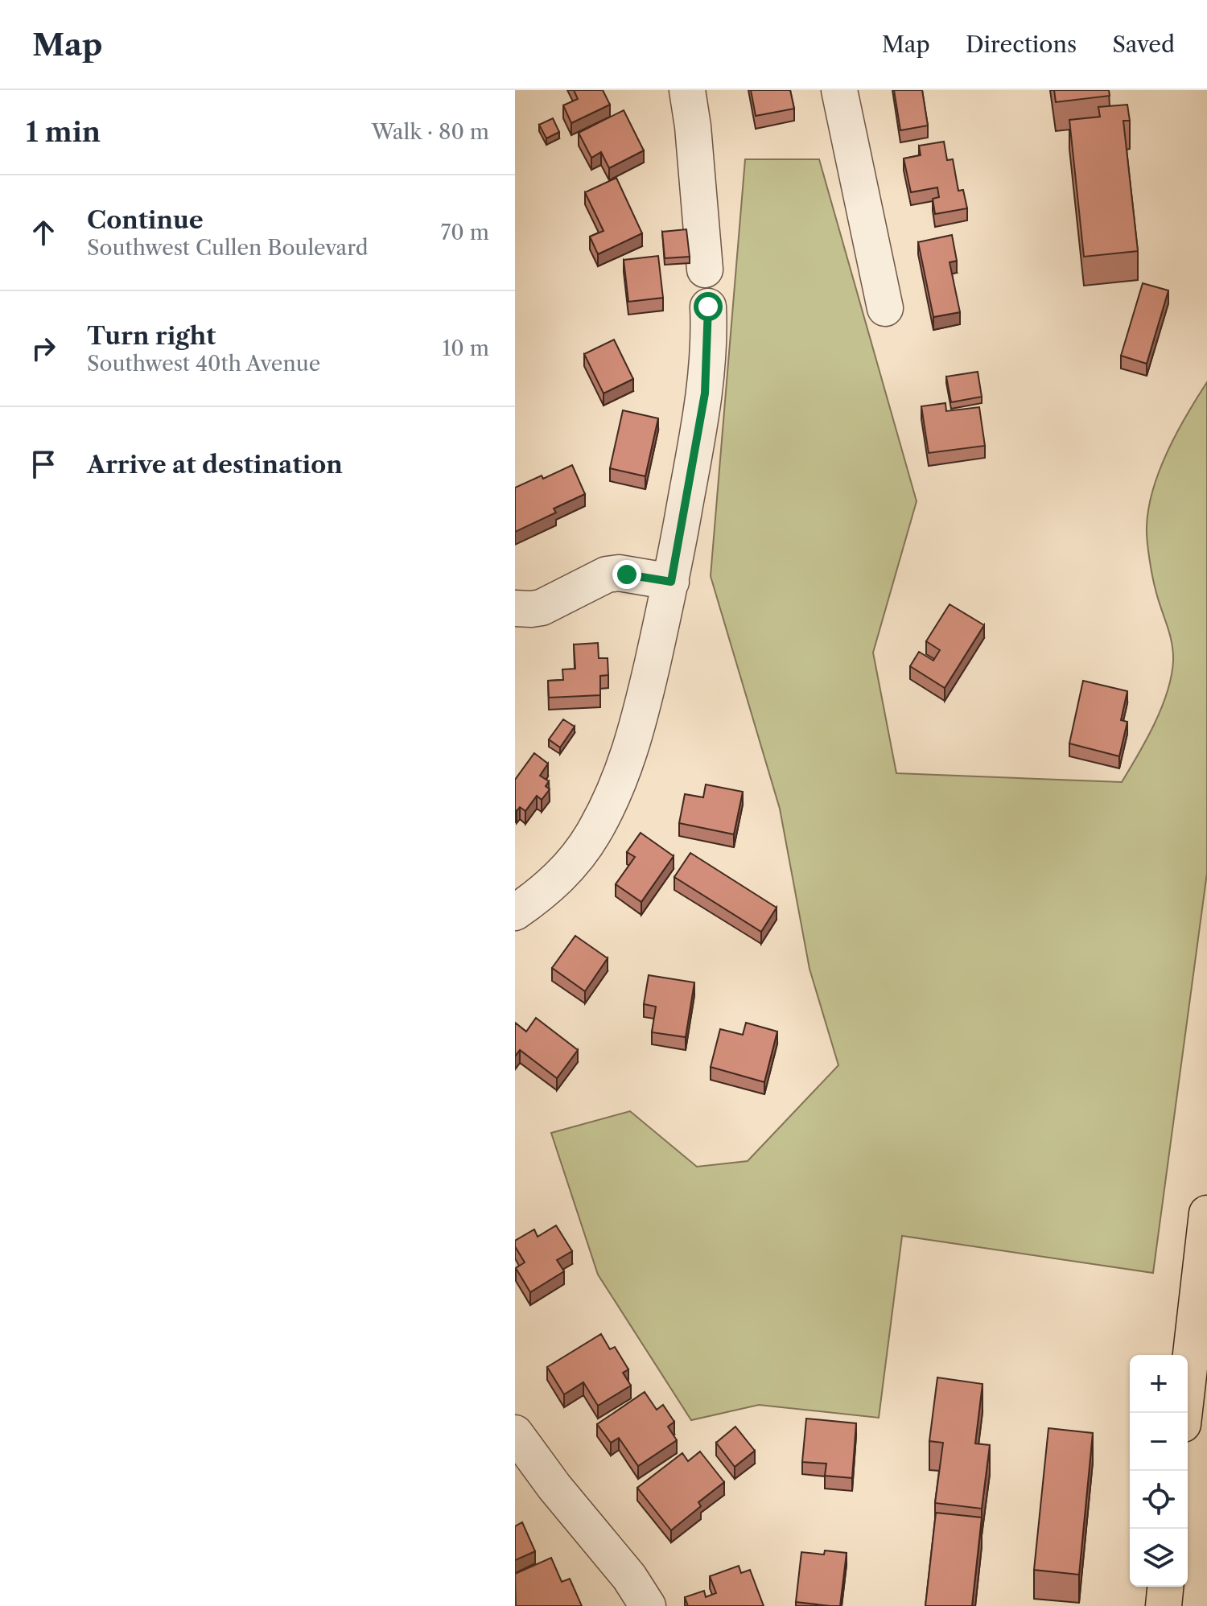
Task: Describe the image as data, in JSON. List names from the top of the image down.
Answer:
{
  "page": {
    "header": "Map",
    "nav": ["Map", "Directions", "Saved"],
    "heading": ["1 min", "Walk · 80 m"],
    "list": [
      ["Continue", "Southwest Cullen Boulevard", "70 m"],
      ["Turn right", "Southwest 40th Avenue", "10 m"],
      "Arrive at destination"
    ],
    "map_buttons": ["+", "−"]
  }
}
